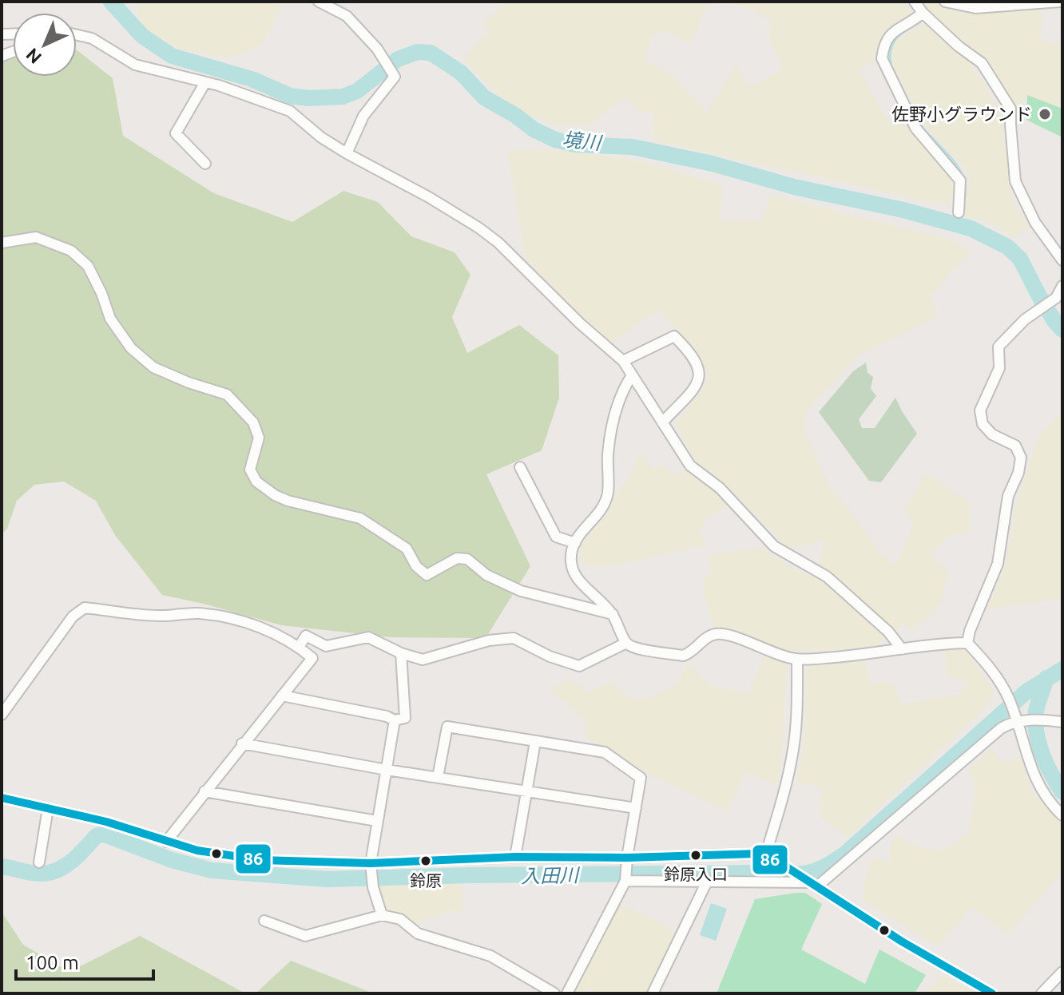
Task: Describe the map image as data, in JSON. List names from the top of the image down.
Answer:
{
  "water": ["境川", "入田川"],
  "places": ["佐野小グラウンド", "鈴原入口", "鈴原"],
  "lines": ["transit line 86"],
  "scale_bar": "100 m",
  "north": "bottom left"
}
